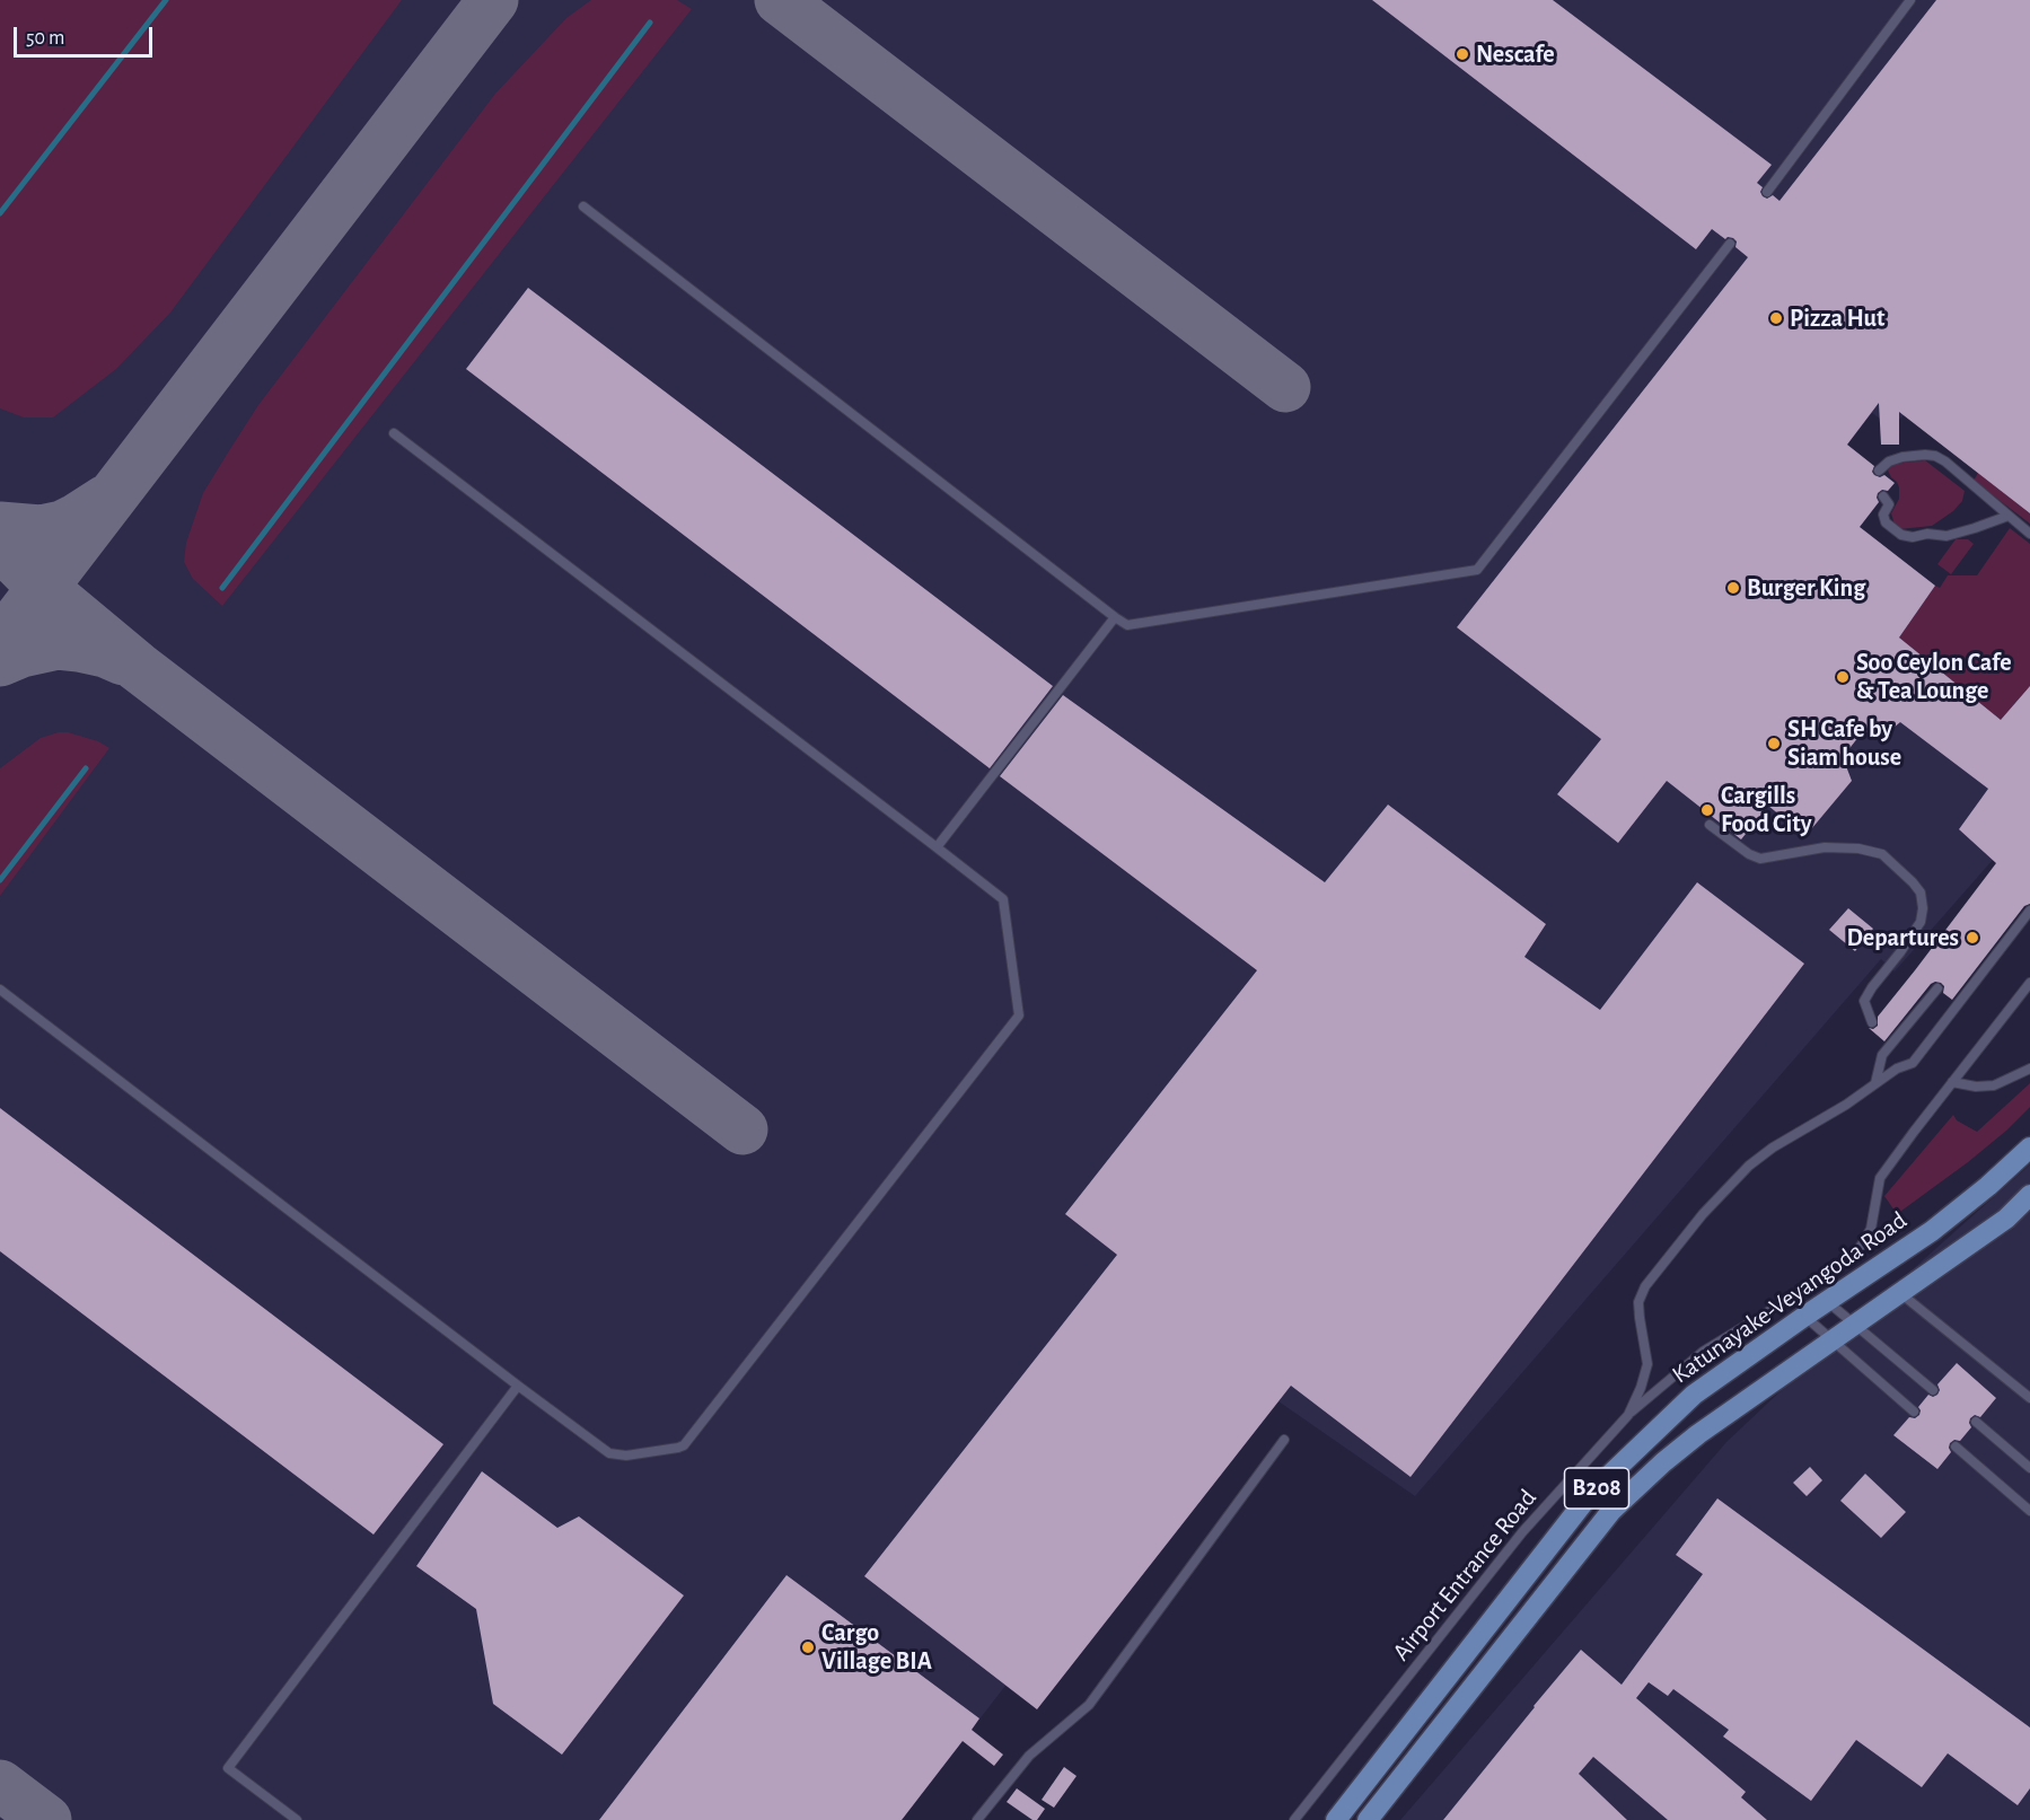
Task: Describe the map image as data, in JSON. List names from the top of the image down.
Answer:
{
  "streets": {
    "main road": ["Katunayake-Veyangoda Road", "B208"],
    "lane": ["Airport Entrance Road"]
  },
  "places": [
    "Nescafe",
    "Pizza Hut",
    "Burger King",
    "Soo Ceylon Cafe & Tea Lounge",
    "SH Cafe by Siam house",
    "Cargills Food City",
    "Departures",
    "Cargo Village BIA"
  ],
  "scale_bar": "50 m"
}
